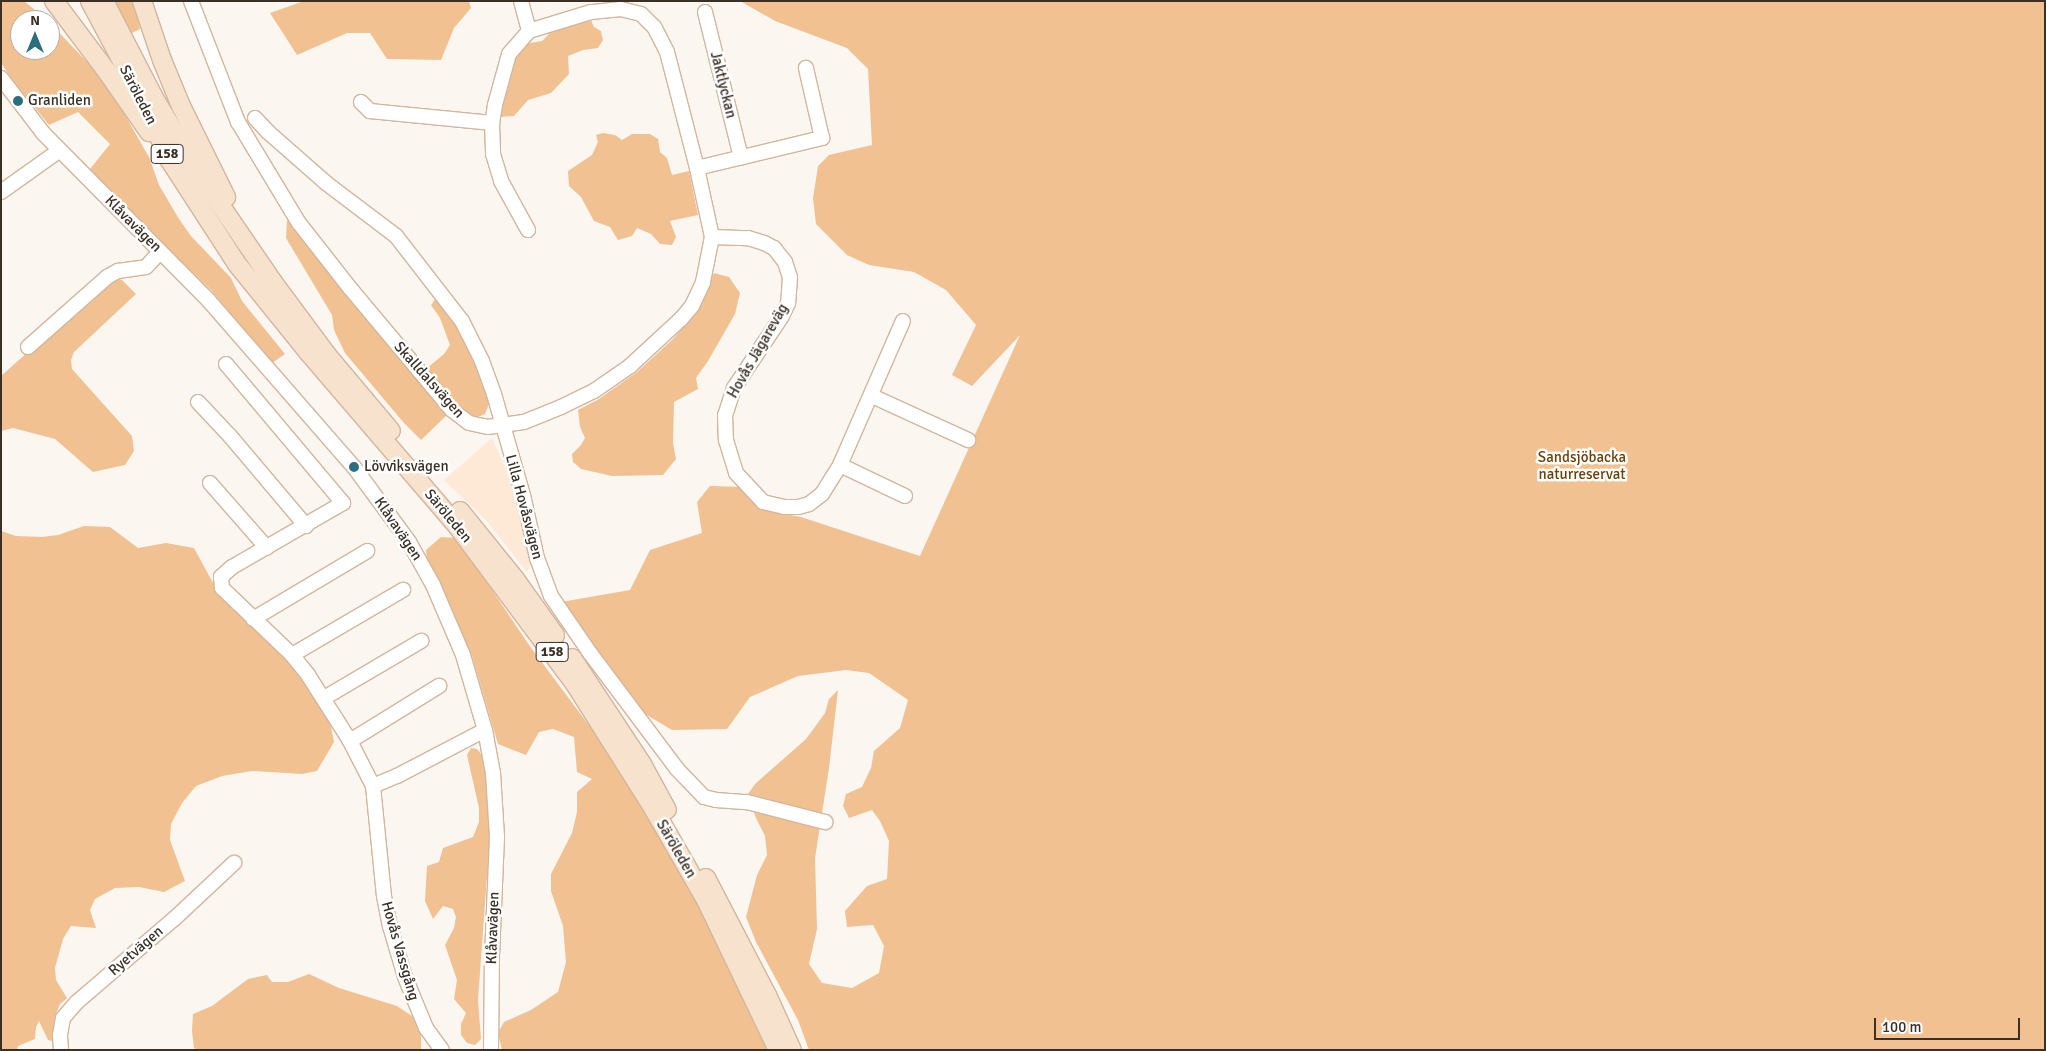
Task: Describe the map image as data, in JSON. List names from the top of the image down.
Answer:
{
  "streets": {
    "main road": ["Säröleden", "158"],
    "street": [
      "Jaktlyckan",
      "Klåvavägen",
      "Hovås Jägareväg",
      "Skalldalsvägen",
      "Lilla Hovåsvägen",
      "Ryetvägen",
      "Hovås Vassgång"
    ]
  },
  "crossings": [
    ["Säröleden", "158"],
    ["Hovås Jägareväg", "Skalldalsvägen"],
    ["Skalldalsvägen", "Lilla Hovåsvägen"]
  ],
  "parks": ["Sandsjöbacka naturreservat"],
  "places": ["Granliden", "Lövviksvägen"],
  "scale_bar": "100 m",
  "north": "top"
}
